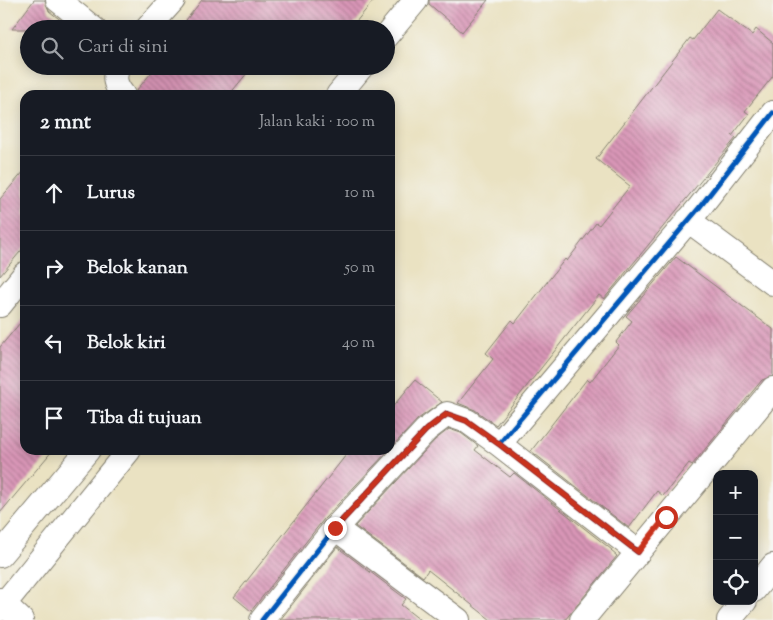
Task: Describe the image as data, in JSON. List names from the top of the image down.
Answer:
{
  "page": {
    "search": "Cari di sini",
    "heading": ["2 mnt", "Jalan kaki · 100 m"],
    "list": [
      ["Lurus", "10 m"],
      ["Belok kanan", "50 m"],
      ["Belok kiri", "40 m"],
      "Tiba di tujuan"
    ],
    "map_buttons": ["+", "−"]
  }
}
